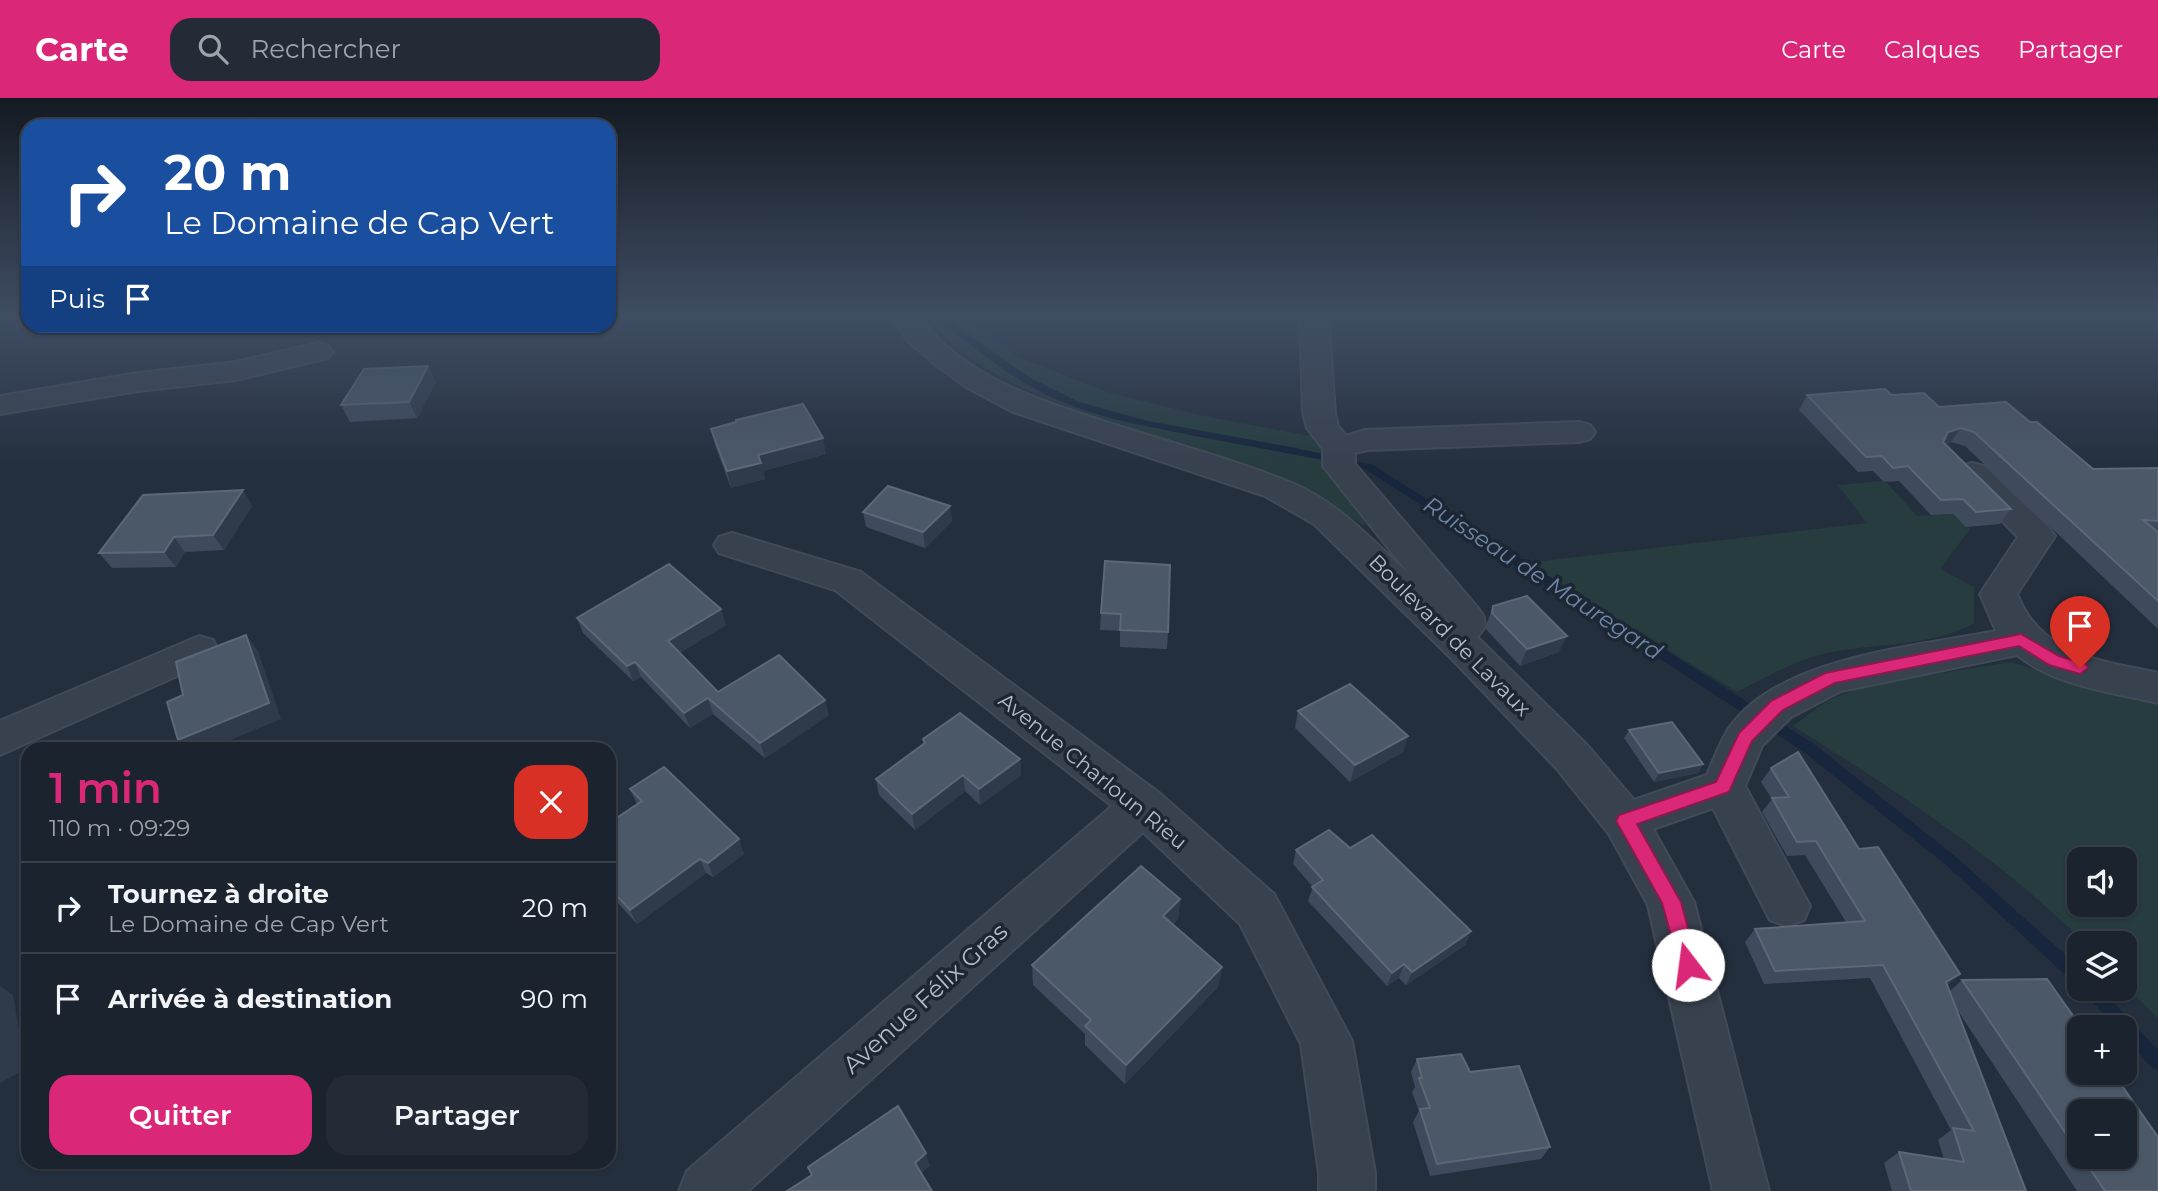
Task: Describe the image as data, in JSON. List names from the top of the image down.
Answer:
{
  "streets": {
    "street": ["Boulevard de Lavaux", "Avenue Charloun Rieu", "Avenue Félix Gras"]
  },
  "crossings": [
    ["Avenue Charloun Rieu", "Avenue Félix Gras"]
  ],
  "water": ["Ruisseau de Mauregard"],
  "page": {
    "header": "Carte",
    "search": "Rechercher",
    "nav": ["Carte", "Calques", "Partager"],
    "turn": ["20 m", "Le Domaine de Cap Vert"],
    "then": "Puis",
    "heading": ["1 min", "110 m · 09:29"],
    "map_buttons": ["+", "−"],
    "list": [
      {
        "name": "Tournez à droite",
        "note": "Le Domaine de Cap Vert",
        "value": "20 m"
      },
      {
        "name": "Arrivée à destination",
        "value": "90 m"
      }
    ],
    "buttons": ["Quitter", "Partager"]
  }
}
